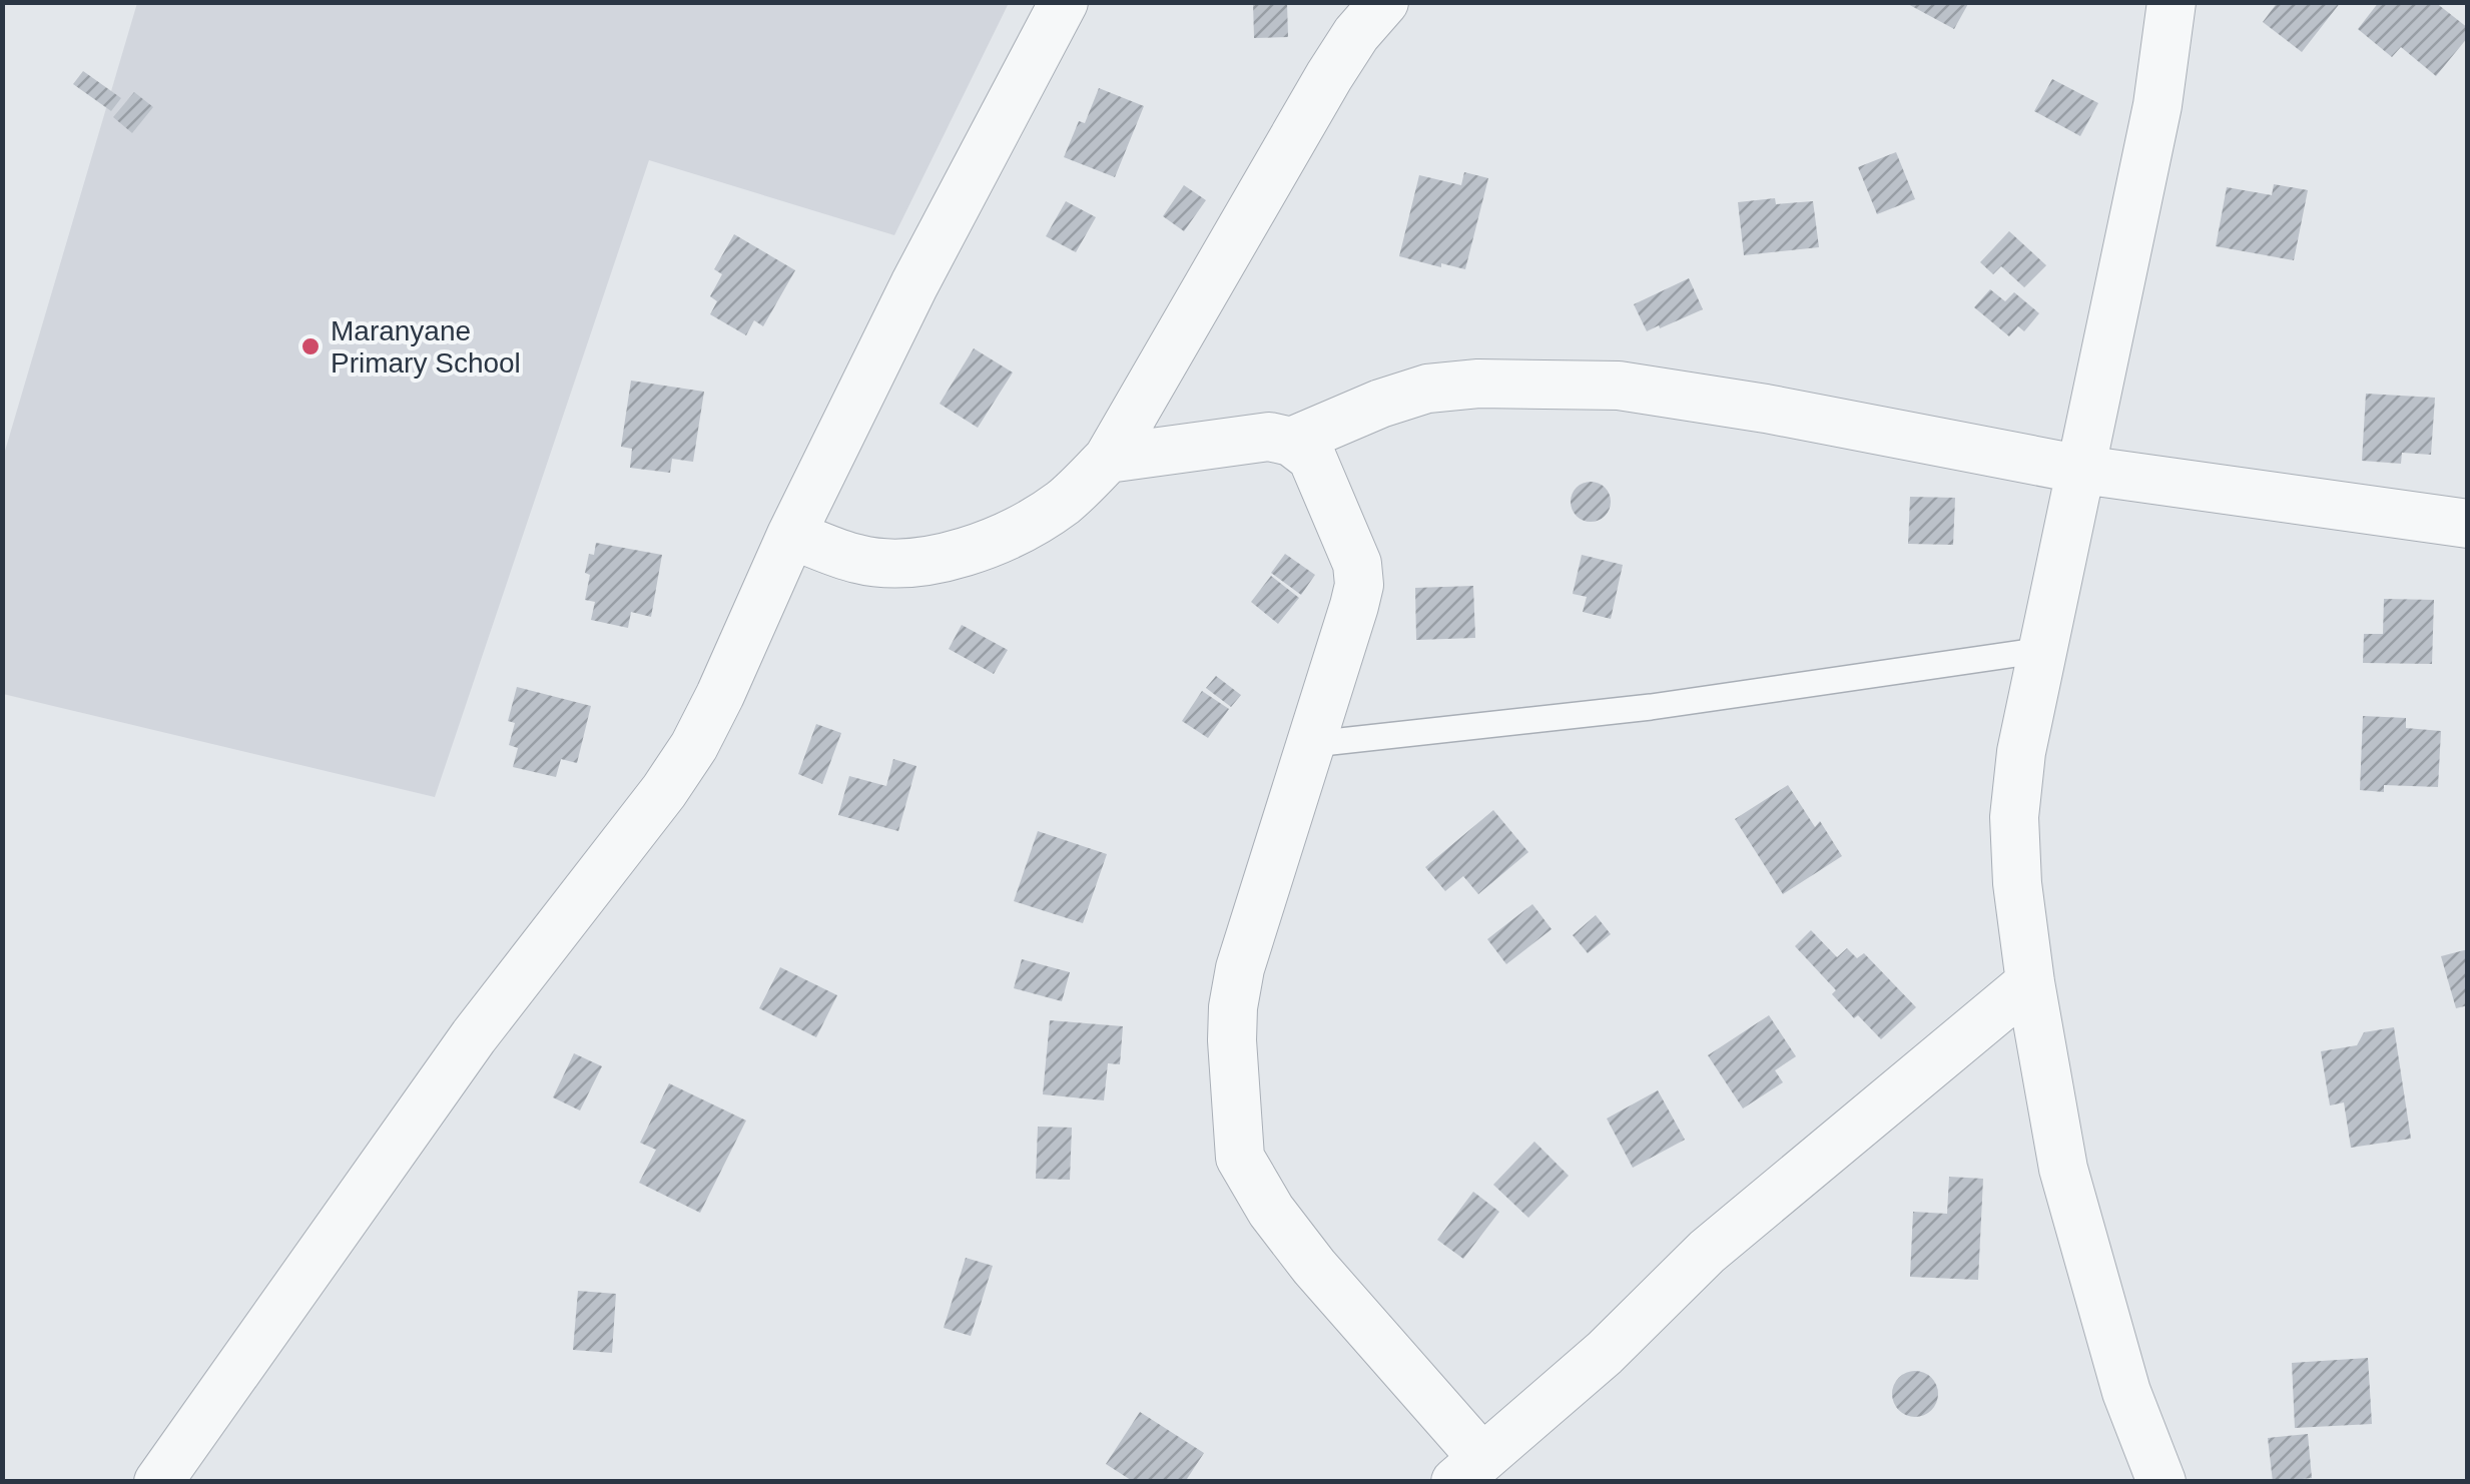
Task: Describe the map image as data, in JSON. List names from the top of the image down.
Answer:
{
  "places": ["Maranyane Primary School"]
}
